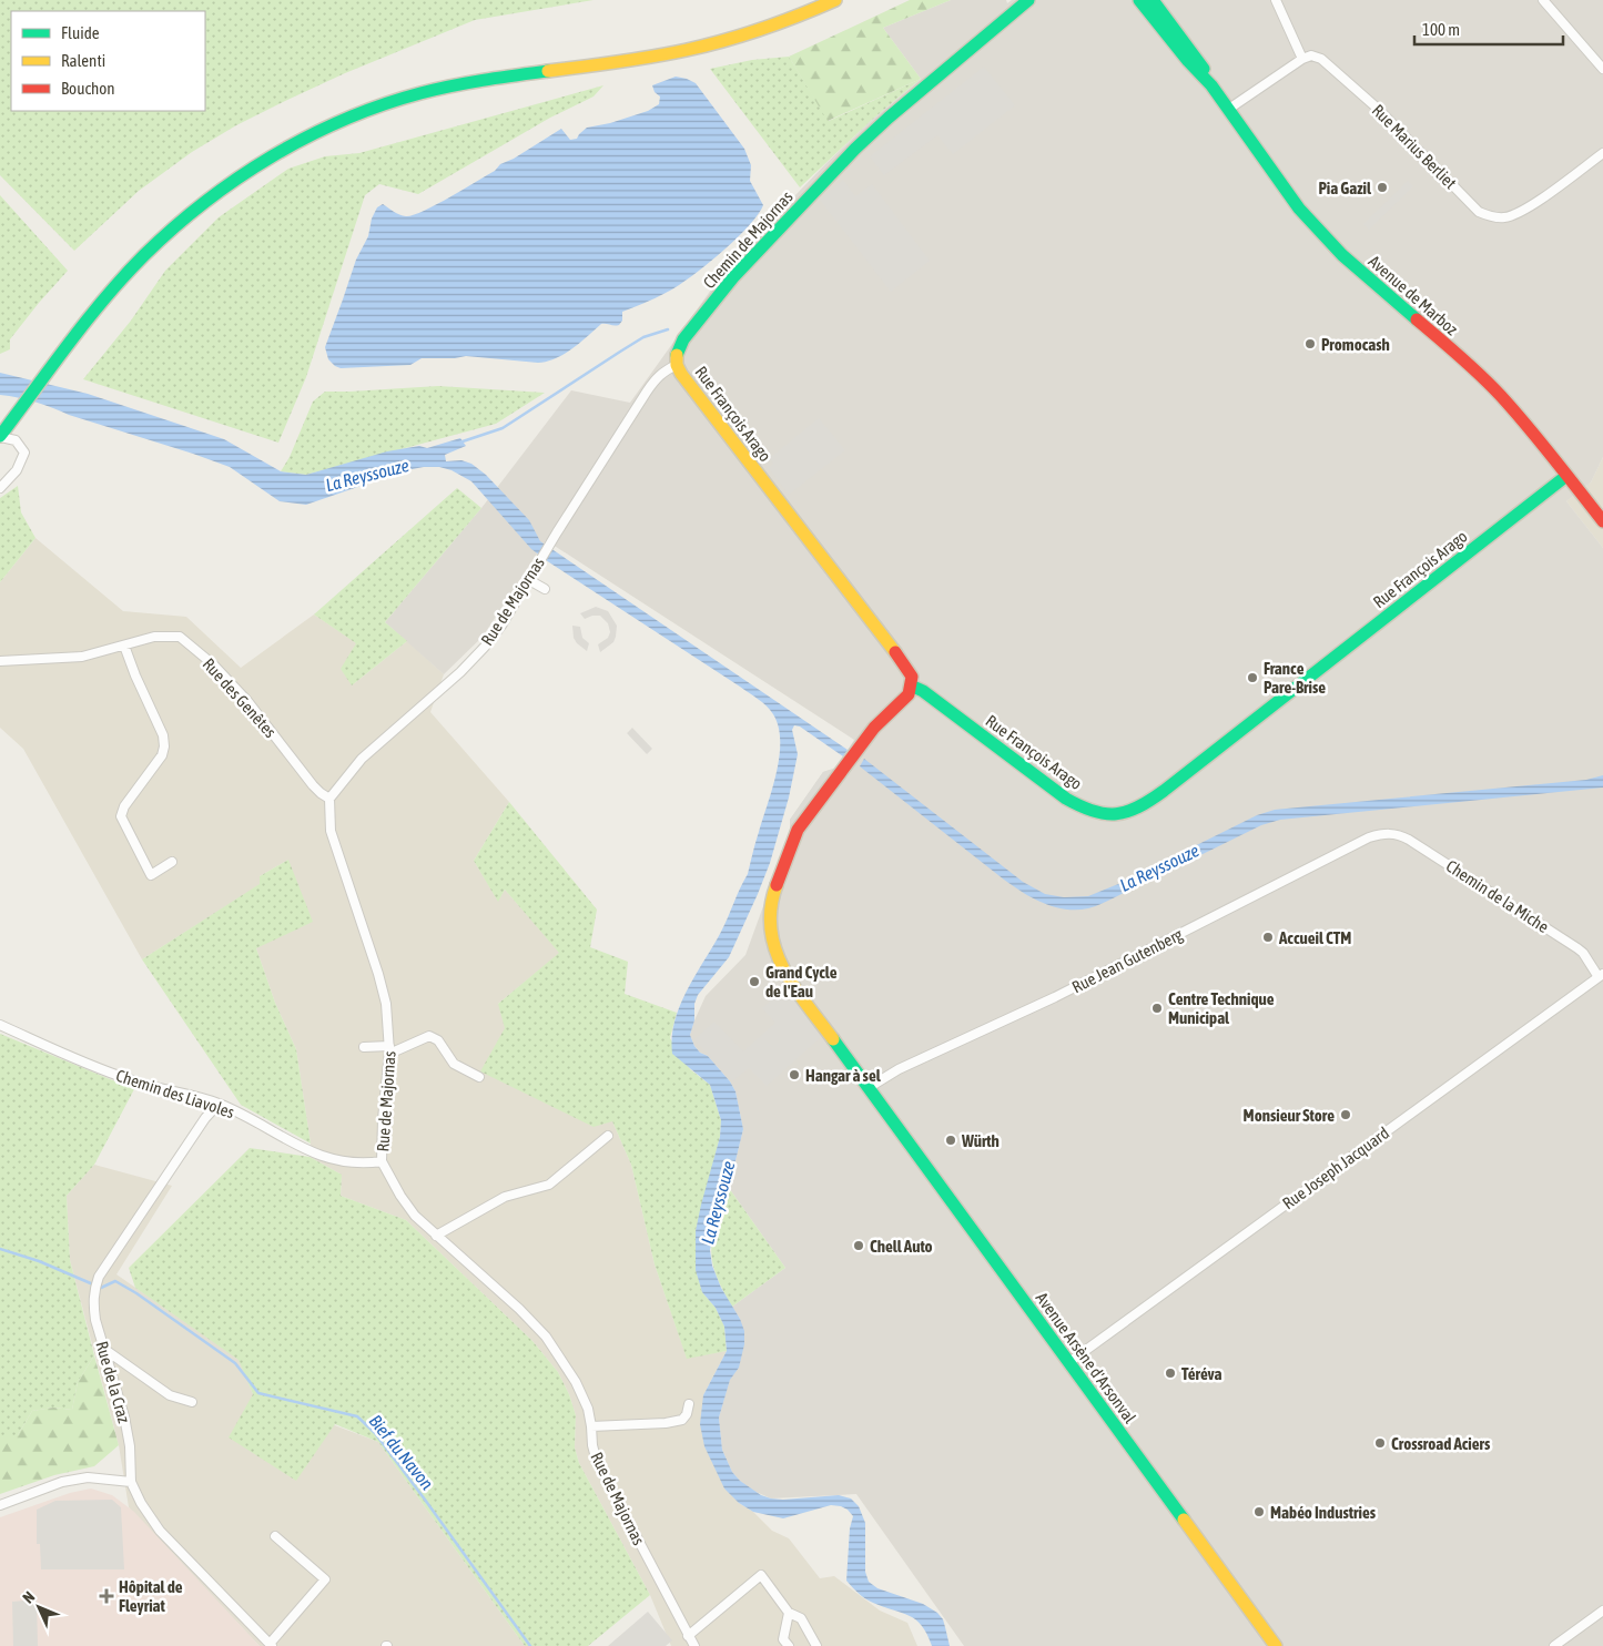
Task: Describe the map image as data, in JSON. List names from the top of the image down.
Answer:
{
  "streets": {
    "street": [
      "Rue Marius Berliet",
      "Chemin de Majornas",
      "Avenue de Marboz",
      "Rue François Arago",
      "Rue de Majornas",
      "Rue des Genêtes",
      "Chemin de la Miche",
      "Rue Jean Gutenberg",
      "Chemin des Liavoles",
      "Rue Joseph Jacquard",
      "Avenue Arsène d'Arsonval",
      "Rue de la Craz"
    ]
  },
  "crossings": [
    ["Chemin de Majornas", "Rue François Arago"],
    ["Chemin de Majornas", "Rue de Majornas"],
    ["Avenue de Marboz", "Rue François Arago"],
    ["Rue François Arago", "Rue de Majornas"],
    ["Rue François Arago", "Avenue Arsène d'Arsonval"],
    ["Rue de Majornas", "Rue des Genêtes"],
    ["Rue de Majornas", "Chemin des Liavoles"],
    ["Chemin de la Miche", "Rue Jean Gutenberg"],
    ["Chemin de la Miche", "Rue Joseph Jacquard"],
    ["Rue Jean Gutenberg", "Avenue Arsène d'Arsonval"],
    ["Chemin des Liavoles", "Rue de la Craz"],
    ["Rue Joseph Jacquard", "Avenue Arsène d'Arsonval"]
  ],
  "water": ["La Reyssouze", "Bief du Navon"],
  "places": {
    "other": [
      "Pia Gazil",
      "Promocash",
      "France Pare-Brise",
      "Accueil CTM",
      "Grand Cycle de l'Eau",
      "Centre Technique Municipal",
      "Hangar à sel",
      "Monsieur Store",
      "Würth",
      "Chell Auto",
      "Téréva",
      "Crossroad Aciers",
      "Mabéo Industries"
    ],
    "health": ["Hôpital de Fleyriat"]
  },
  "legend": ["Fluide", "Ralenti", "Bouchon"],
  "scale_bar": "100 m",
  "north": "top left"
}
